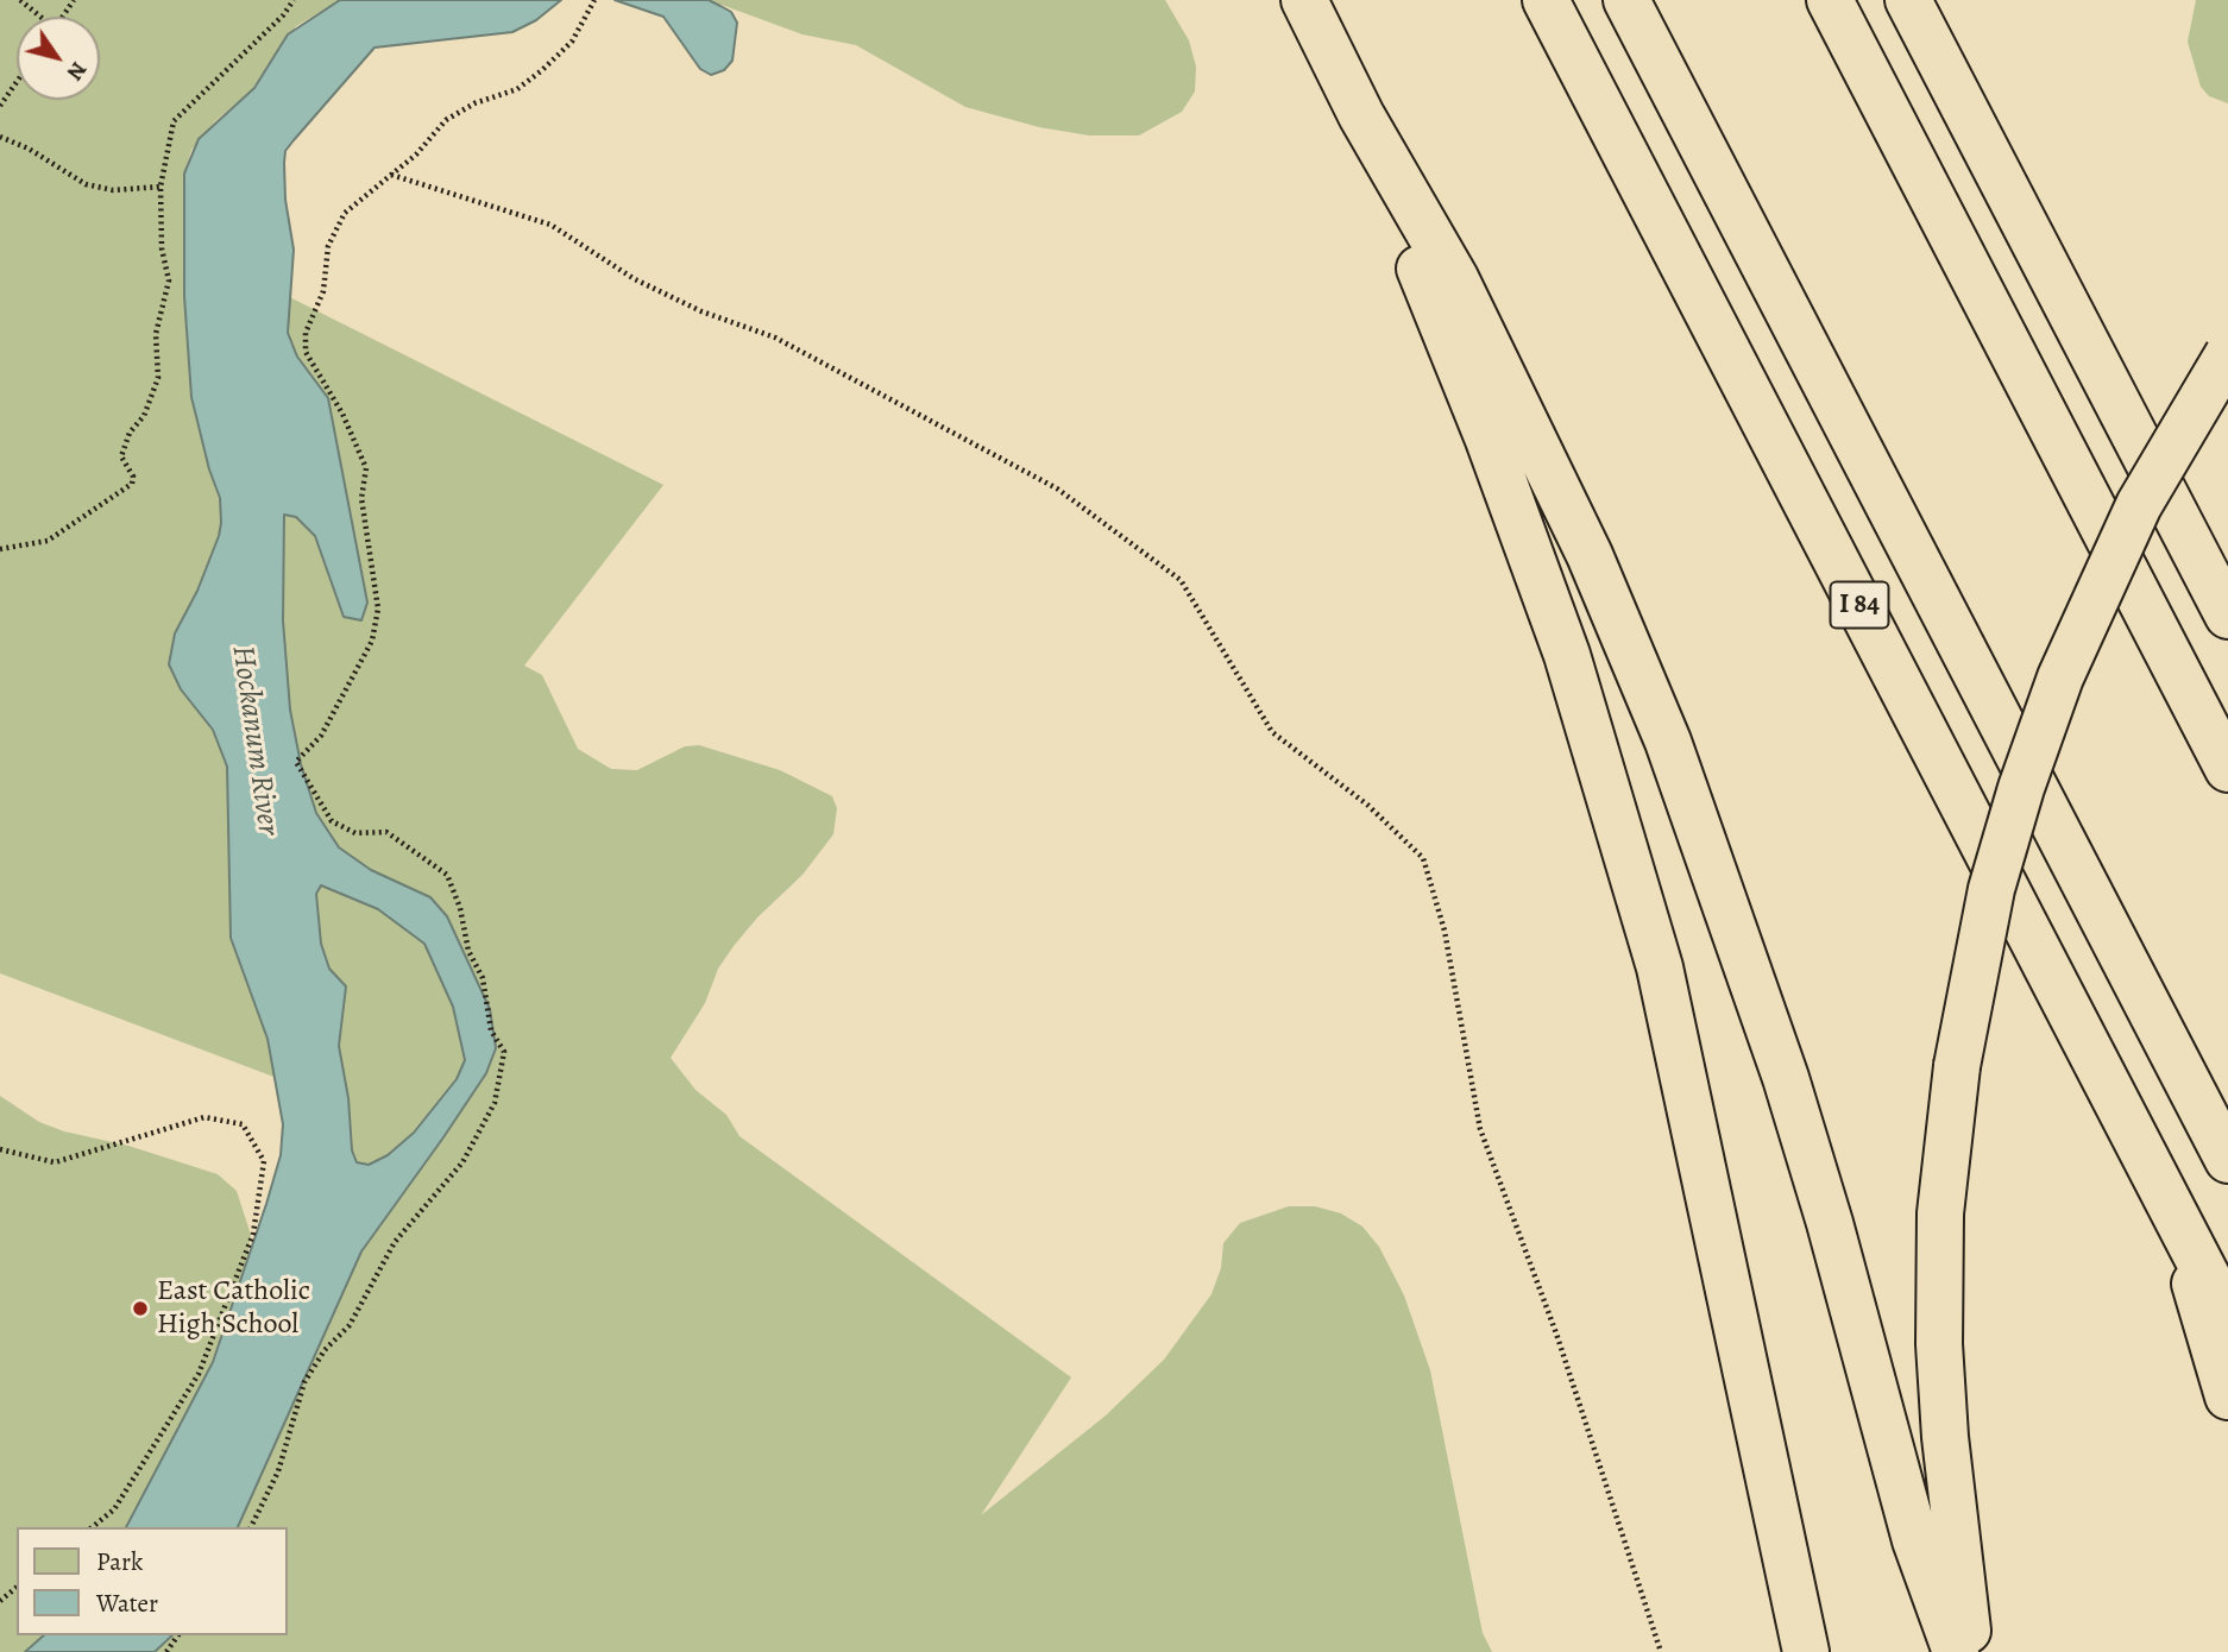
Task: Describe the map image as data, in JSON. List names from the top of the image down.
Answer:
{
  "streets": {
    "highway": ["I 84"]
  },
  "water": ["Hockanum River"],
  "places": ["East Catholic High School"],
  "legend": ["Park", "Water"],
  "north": "bottom right"
}
